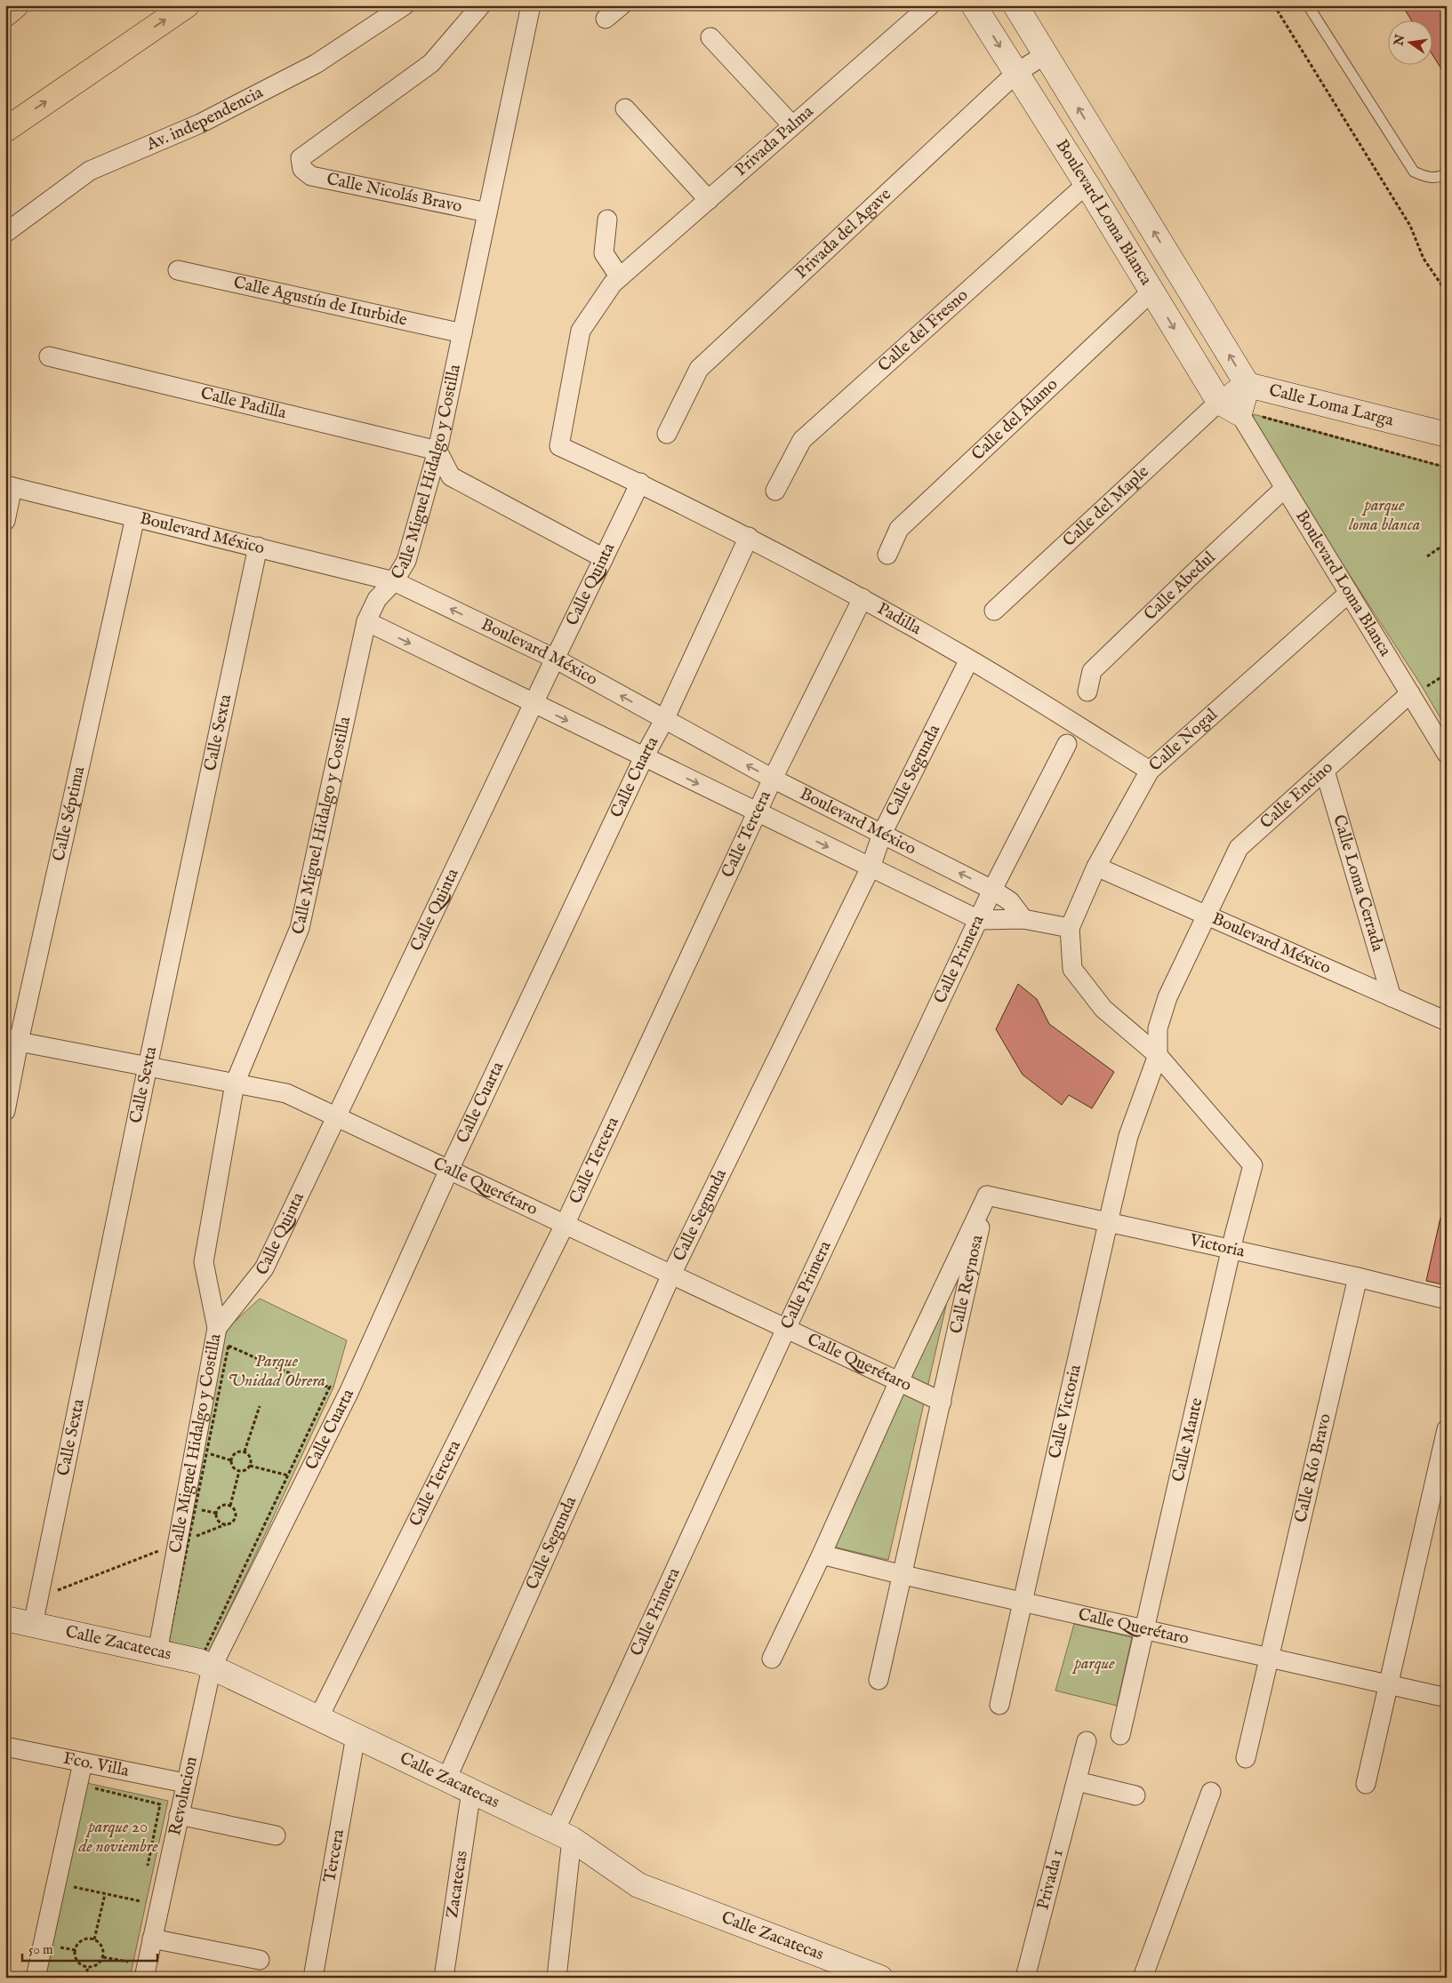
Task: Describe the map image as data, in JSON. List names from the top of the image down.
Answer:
{
  "streets": {
    "street": [
      "Av. independencia",
      "Privada Palma",
      "Calle Nicolás Bravo",
      "Boulevard Loma Blanca",
      "Privada del Agave",
      "Calle Agustín de Iturbide",
      "Calle del Fresno",
      "Calle Padilla",
      "Calle Loma Larga",
      "Calle del Álamo",
      "Calle Miguel Hidalgo y Costilla",
      "Calle del Maple",
      "Boulevard México",
      "Calle Quinta",
      "Calle Abedul",
      "Padilla",
      "Calle Sexta",
      "Calle Nogal",
      "Calle Segunda",
      "Calle Cuarta",
      "Calle Encino",
      "Calle Séptima",
      "Calle Tercera",
      "Calle Loma Cerrada",
      "Calle Primera",
      "Calle Querétaro",
      "Victoria",
      "Calle Reynosa",
      "Calle Victoria",
      "Calle Mante",
      "Calle Río Bravo",
      "Calle Zacatecas",
      "Fco. Villa",
      "Revolucion",
      "Tercera",
      "Privada 1",
      "Zacatecas"
    ]
  },
  "crossings": [
    ["Privada Palma", "Calle Quinta"],
    ["Privada Palma", "Padilla"],
    ["Calle Nicolás Bravo", "Calle Miguel Hidalgo y Costilla"],
    ["Boulevard Loma Blanca", "Privada del Agave"],
    ["Boulevard Loma Blanca", "Calle del Fresno"],
    ["Boulevard Loma Blanca", "Calle Loma Larga"],
    ["Boulevard Loma Blanca", "Calle del Álamo"],
    ["Boulevard Loma Blanca", "Calle del Maple"],
    ["Boulevard Loma Blanca", "Calle Abedul"],
    ["Boulevard Loma Blanca", "Calle Nogal"],
    ["Boulevard Loma Blanca", "Calle Encino"],
    ["Calle Agustín de Iturbide", "Calle Miguel Hidalgo y Costilla"],
    ["Calle Padilla", "Calle Miguel Hidalgo y Costilla"],
    ["Calle Loma Larga", "Calle del Maple"],
    ["Calle Miguel Hidalgo y Costilla", "Boulevard México"],
    ["Calle Miguel Hidalgo y Costilla", "Calle Quinta"],
    ["Calle Miguel Hidalgo y Costilla", "Calle Querétaro"],
    ["Calle Miguel Hidalgo y Costilla", "Calle Zacatecas"],
    ["Boulevard México", "Calle Quinta"],
    ["Boulevard México", "Calle Sexta"],
    ["Boulevard México", "Calle Nogal"],
    ["Boulevard México", "Calle Segunda"],
    ["Boulevard México", "Calle Cuarta"],
    ["Boulevard México", "Calle Encino"],
    ["Boulevard México", "Calle Séptima"],
    ["Boulevard México", "Calle Tercera"],
    ["Boulevard México", "Calle Loma Cerrada"],
    ["Boulevard México", "Calle Primera"],
    ["Calle Quinta", "Padilla"],
    ["Calle Quinta", "Calle Querétaro"],
    ["Padilla", "Calle Nogal"],
    ["Padilla", "Calle Segunda"],
    ["Padilla", "Calle Cuarta"],
    ["Padilla", "Calle Tercera"],
    ["Calle Sexta", "Calle Querétaro"],
    ["Calle Sexta", "Calle Zacatecas"],
    ["Calle Segunda", "Calle Querétaro"],
    ["Calle Segunda", "Calle Zacatecas"],
    ["Calle Cuarta", "Calle Querétaro"],
    ["Calle Cuarta", "Calle Zacatecas"],
    ["Calle Cuarta", "Revolucion"],
    ["Calle Encino", "Calle Loma Cerrada"],
    ["Calle Encino", "Calle Victoria"],
    ["Calle Encino", "Calle Mante"],
    ["Calle Séptima", "Calle Querétaro"],
    ["Calle Tercera", "Calle Querétaro"],
    ["Calle Tercera", "Calle Zacatecas"],
    ["Calle Primera", "Calle Querétaro"],
    ["Calle Primera", "Calle Zacatecas"],
    ["Calle Querétaro", "Calle Reynosa"],
    ["Calle Querétaro", "Calle Victoria"],
    ["Calle Querétaro", "Calle Mante"],
    ["Calle Querétaro", "Calle Río Bravo"],
    ["Victoria", "Calle Reynosa"],
    ["Victoria", "Calle Victoria"],
    ["Victoria", "Calle Mante"],
    ["Victoria", "Calle Río Bravo"],
    ["Calle Victoria", "Calle Mante"],
    ["Calle Zacatecas", "Revolucion"],
    ["Calle Zacatecas", "Tercera"],
    ["Calle Zacatecas", "Zacatecas"],
    ["Fco. Villa", "Revolucion"]
  ],
  "parks": [
    "parque loma blanca",
    "Parque Unidad Obrera",
    "parque",
    "parque 20 de noviembre"
  ],
  "scale_bar": "50 m",
  "north": "left"
}
